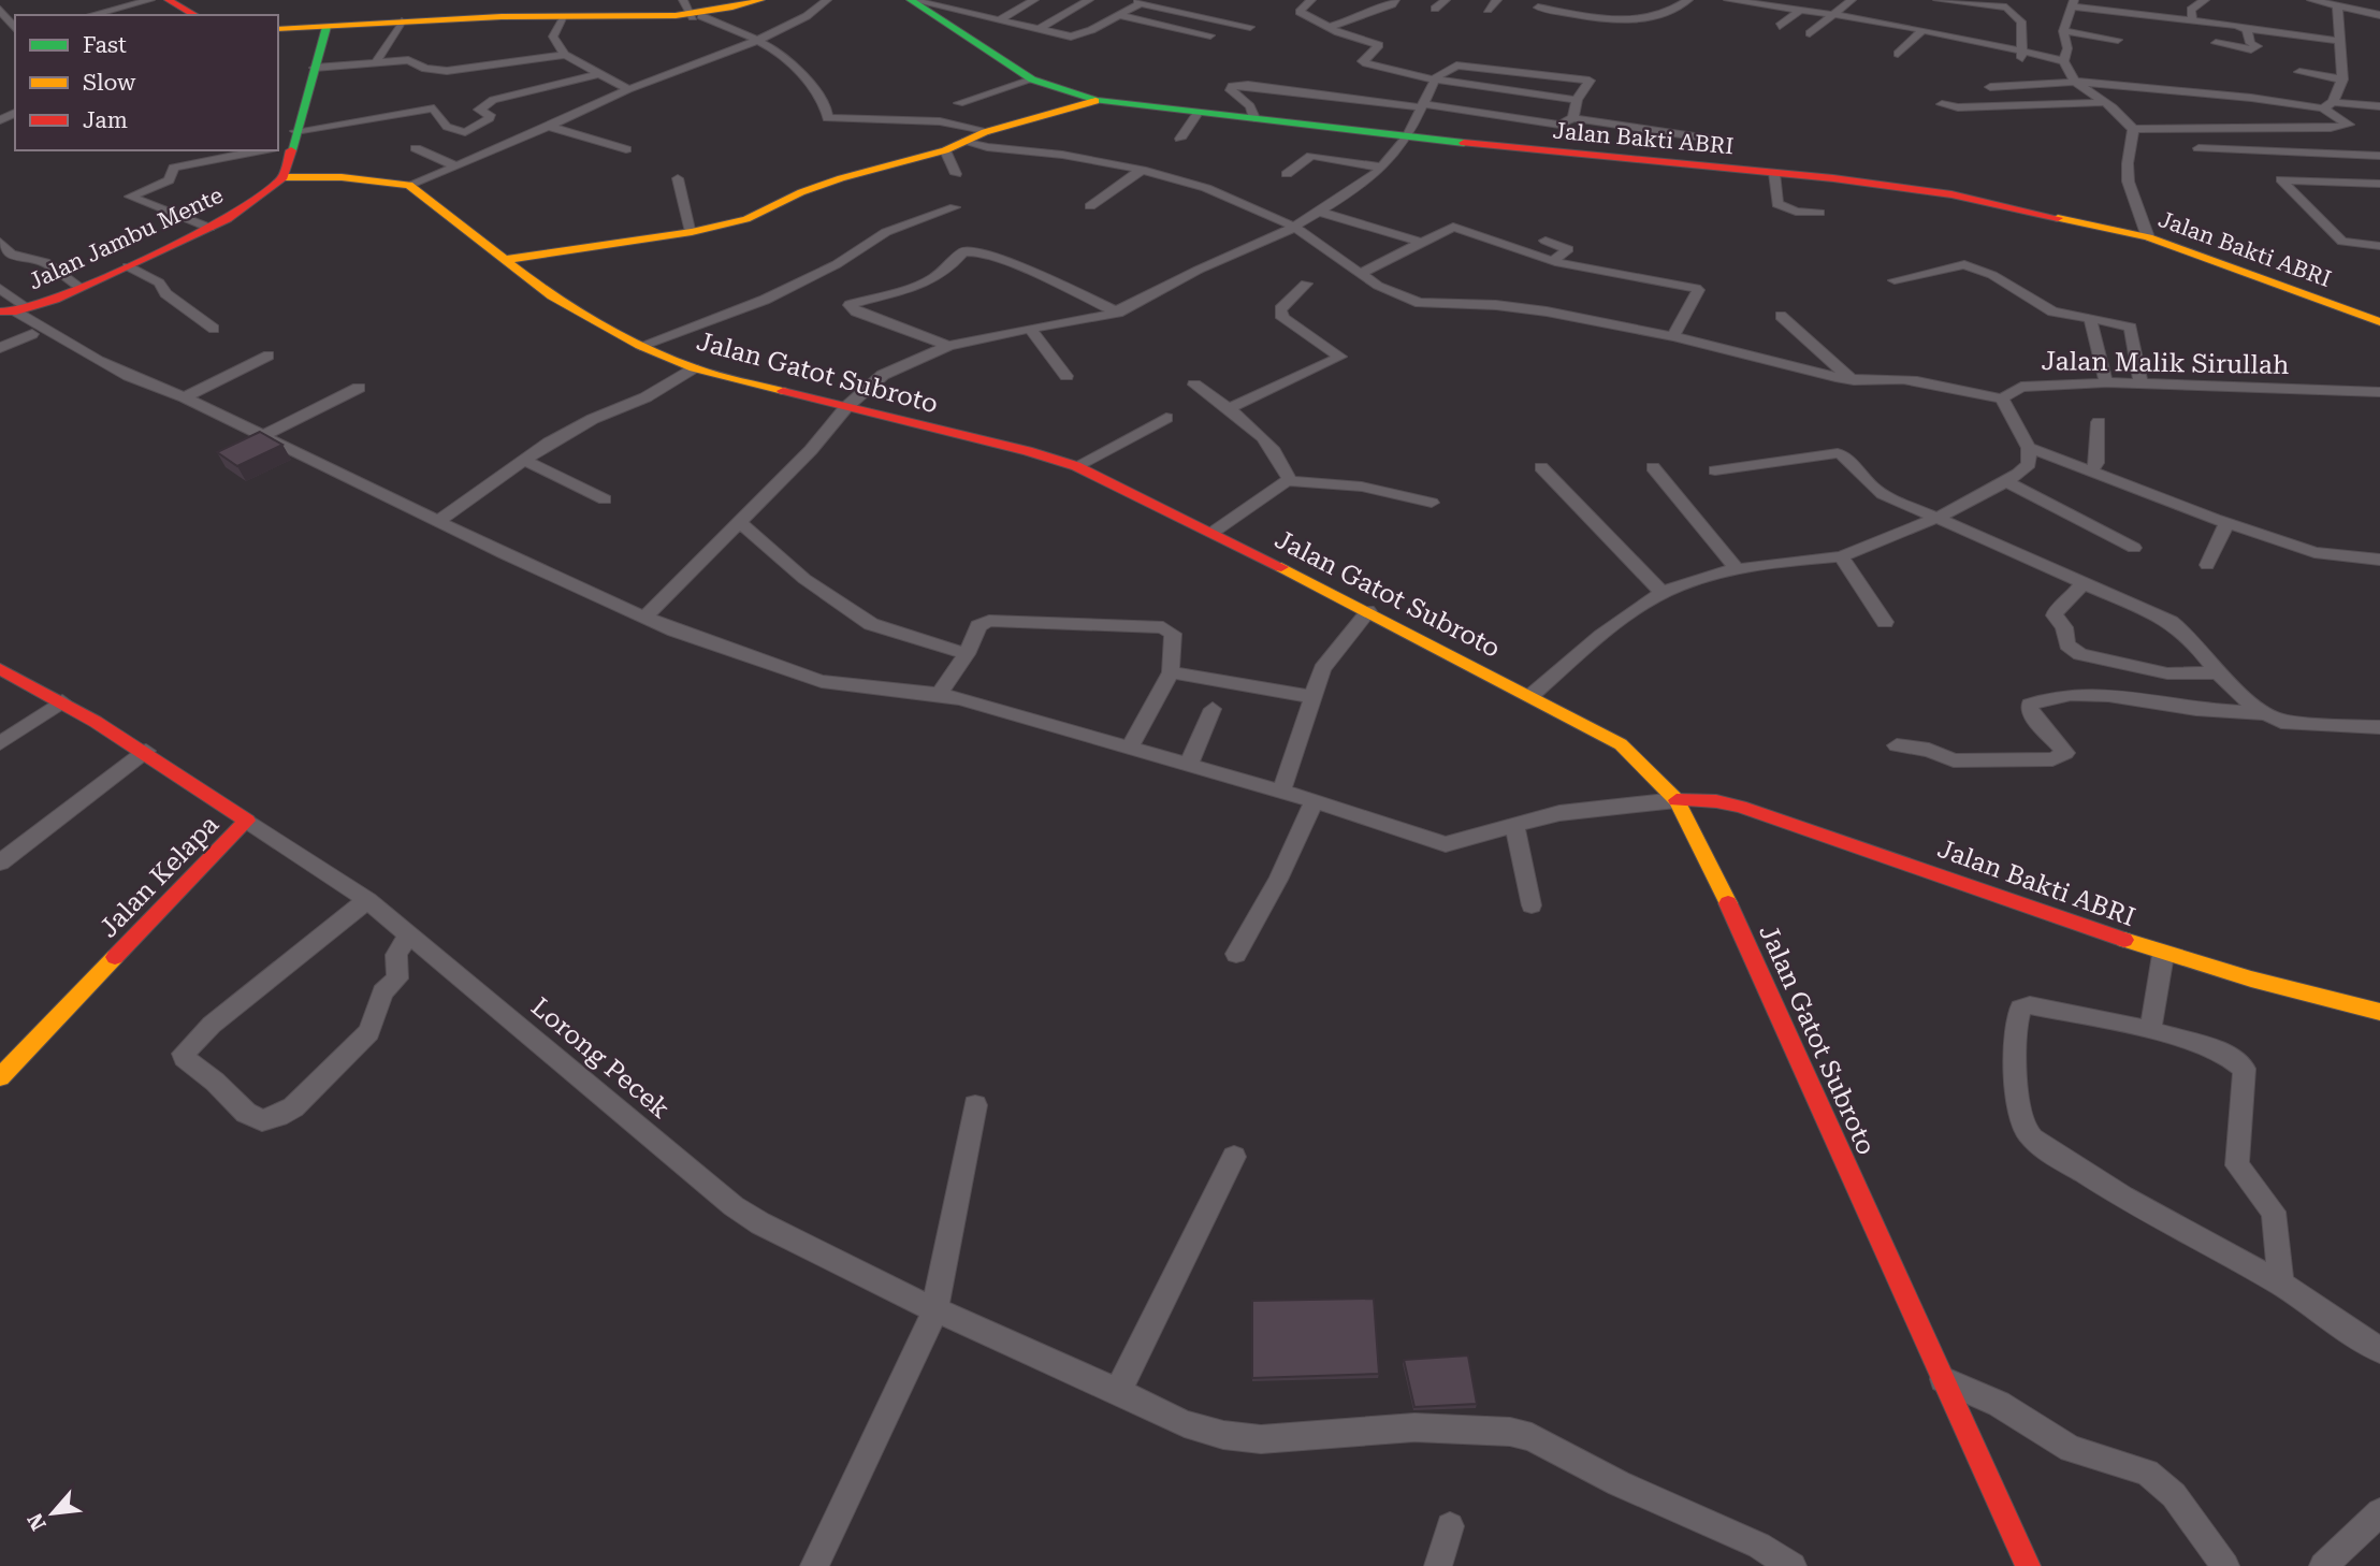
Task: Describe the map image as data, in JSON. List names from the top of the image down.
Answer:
{
  "streets": {
    "main road": [
      "Jalan Bakti ABRI",
      "Jalan Jambu Mente",
      "Jalan Gatot Subroto",
      "Jalan Kelapa"
    ],
    "street": ["Jalan Malik Sirullah", "Lorong Pecek"]
  },
  "crossings": [
    ["Jalan Bakti ABRI", "Jalan Gatot Subroto"],
    ["Jalan Jambu Mente", "Jalan Gatot Subroto"],
    ["Jalan Kelapa", "Lorong Pecek"]
  ],
  "legend": ["Fast", "Slow", "Jam"],
  "north": "bottom left"
}
